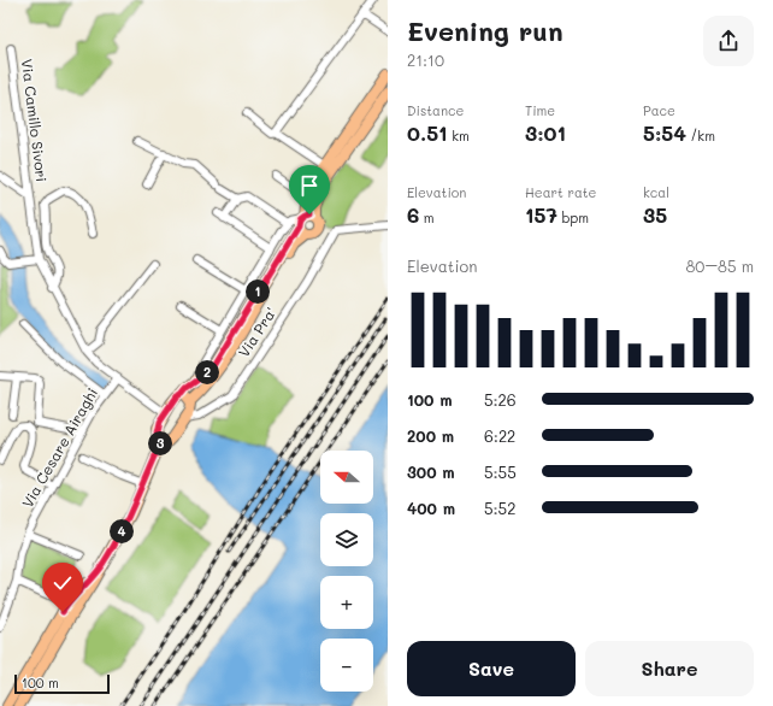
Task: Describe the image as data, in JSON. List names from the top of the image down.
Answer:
{
  "streets": {
    "main road": ["Via Pra'"],
    "street": ["Via Camillo Sivori", "Via Cesare Airaghi"]
  },
  "crossings": [
    ["Via Camillo Sivori", "Via Pra'"],
    ["Via Camillo Sivori", "Via Cesare Airaghi"]
  ],
  "scale_bar": "100 m",
  "north": "left",
  "page": {
    "heading": ["Evening run", "21:10"],
    "stats": [
      ["Distance", "0.51 km"],
      ["Time", "3:01"],
      ["Pace", "5:54 /km"],
      ["Elevation", "6 m"],
      ["Heart rate", "157 bpm"],
      ["kcal", "35"]
    ],
    "chart": ["Elevation", "80–85 m"],
    "pins": [
      "1",
      "2",
      "3",
      "4"
    ],
    "list": [
      {
        "name": "100 m",
        "note": "5:26"
      },
      {
        "name": "200 m",
        "note": "6:22"
      },
      {
        "name": "300 m",
        "note": "5:55"
      },
      {
        "name": "400 m",
        "note": "5:52"
      }
    ],
    "map_buttons": ["+", "−"],
    "buttons": ["Save", "Share"],
    "scale": "100 m"
  }
}
